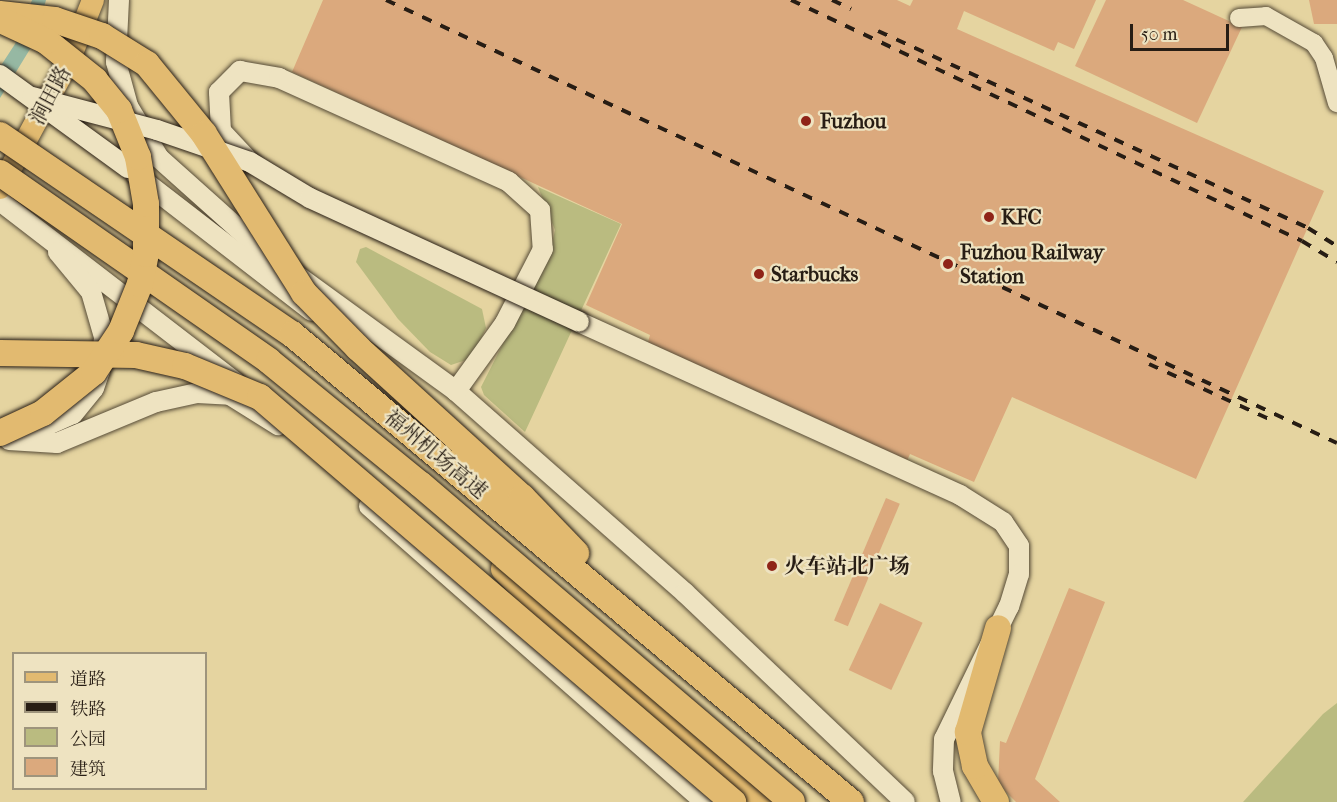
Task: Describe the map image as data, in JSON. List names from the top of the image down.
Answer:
{
  "streets": {
    "highway": ["福州机场高速"],
    "main road": ["涧田路"]
  },
  "places": [
    "Fuzhou",
    "KFC",
    "Fuzhou Railway Station",
    "Starbucks",
    "火车站北广场"
  ],
  "legend": [
    "道路",
    "铁路",
    "公园",
    "建筑"
  ],
  "scale_bar": "50 m"
}
